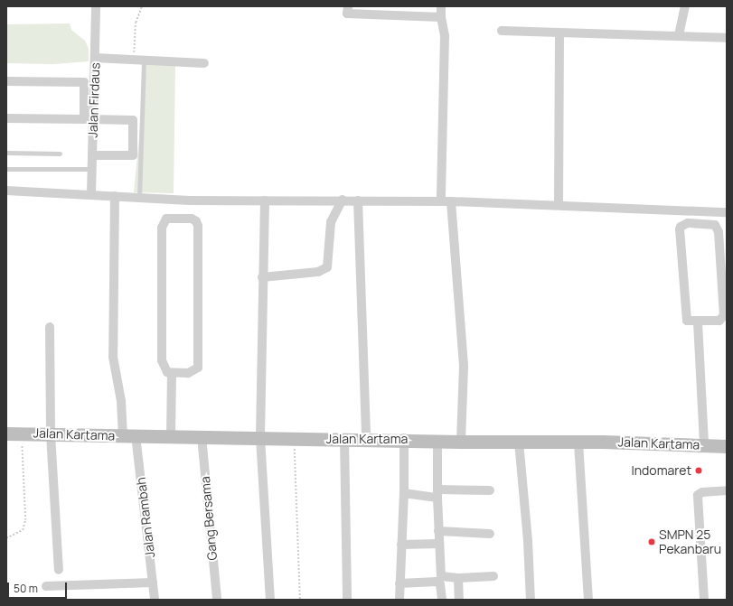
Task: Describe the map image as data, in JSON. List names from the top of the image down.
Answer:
{
  "streets": {
    "main road": ["Jalan Kartama"],
    "street": ["Jalan Firdaus", "Jalan Rambah", "Gang Bersama"]
  },
  "crossings": [
    ["Jalan Kartama", "Jalan Rambah"],
    ["Jalan Kartama", "Gang Bersama"]
  ],
  "places": ["Indomaret", "SMPN 25 Pekanbaru"],
  "scale_bar": "50 m"
}
